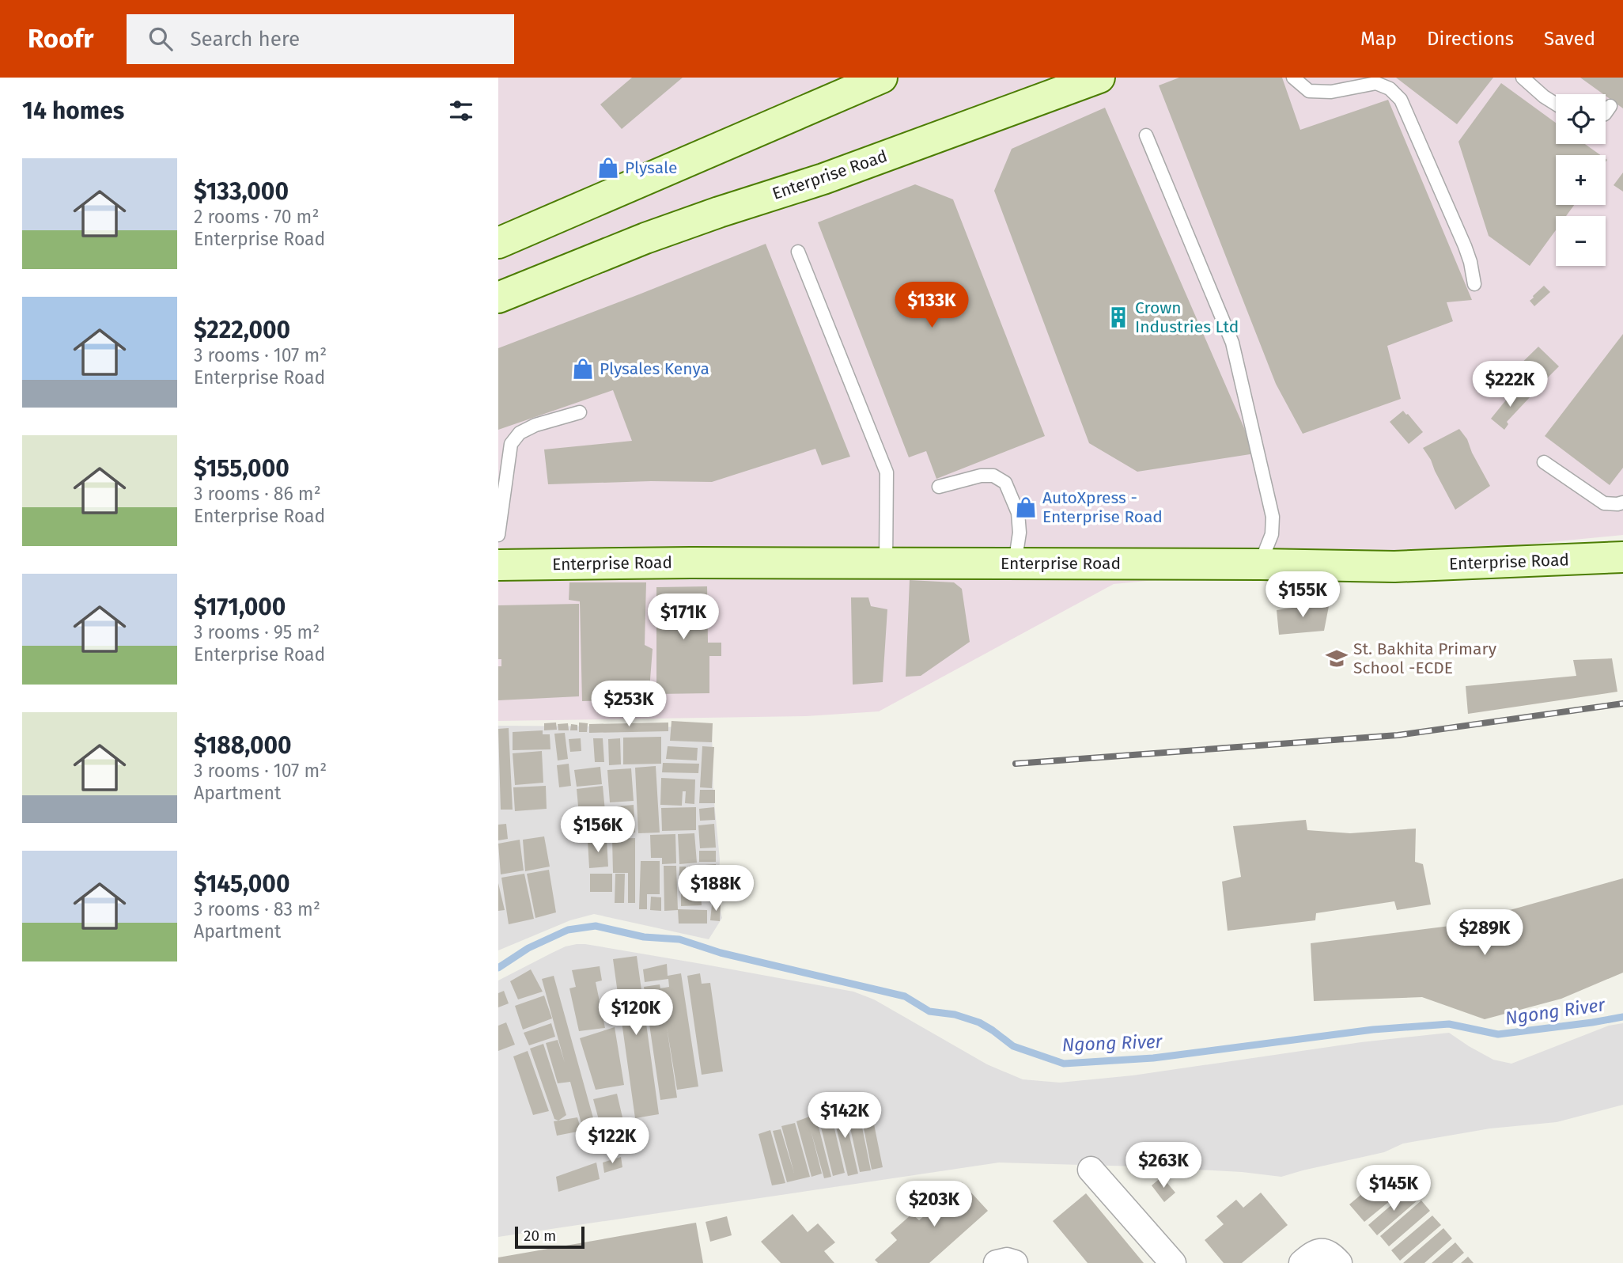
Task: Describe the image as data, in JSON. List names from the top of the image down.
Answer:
{
  "streets": {
    "main road": ["Enterprise Road"]
  },
  "water": ["Ngong River"],
  "places": {
    "shop": ["Plysale", "Plysales Kenya", "AutoXpress - Enterprise Road"],
    "building": ["Crown Industries Ltd"],
    "school or university": ["St. Bakhita Primary School -ECDE"]
  },
  "scale_bar": "20 m",
  "page": {
    "header": "Roofr",
    "search": "Search here",
    "nav": ["Map", "Directions", "Saved"],
    "heading": "14 homes",
    "map_buttons": ["+", "−"],
    "list": [
      {
        "name": "$133,000",
        "note": "2 rooms · 70 m² · Enterprise Road"
      },
      {
        "name": "$222,000",
        "note": "3 rooms · 107 m² · Enterprise Road"
      },
      {
        "name": "$155,000",
        "note": "3 rooms · 86 m² · Enterprise Road"
      },
      {
        "name": "$171,000",
        "note": "3 rooms · 95 m² · Enterprise Road"
      },
      {
        "name": "$188,000",
        "note": "3 rooms · 107 m² · Apartment"
      },
      {
        "name": "$145,000",
        "note": "3 rooms · 83 m² · Apartment"
      }
    ],
    "price": [
      "$133K",
      "$222K",
      "$155K",
      "$171K",
      "$253K",
      "$156K",
      "$188K",
      "$289K",
      "$120K",
      "$142K",
      "$122K",
      "$263K",
      "$145K",
      "$203K"
    ],
    "scale": "20 m"
  }
}
